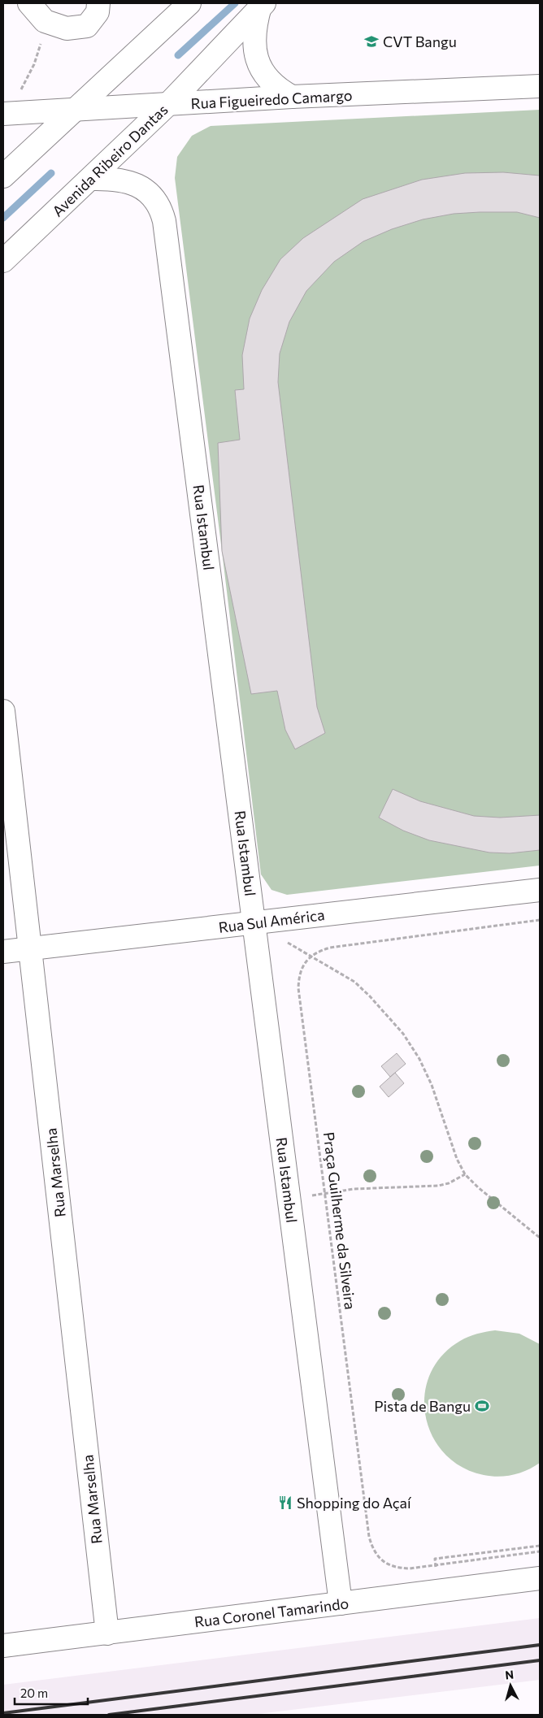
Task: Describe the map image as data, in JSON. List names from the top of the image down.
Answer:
{
  "streets": {
    "street": [
      "Rua Figueiredo Camargo",
      "Avenida Ribeiro Dantas",
      "Rua Istambul",
      "Rua Sul América",
      "Rua Marselha",
      "Rua Coronel Tamarindo"
    ],
    "path": ["Praça Guilherme da Silveira"]
  },
  "crossings": [
    ["Rua Figueiredo Camargo", "Avenida Ribeiro Dantas"],
    ["Avenida Ribeiro Dantas", "Rua Istambul"],
    ["Rua Istambul", "Rua Sul América"],
    ["Rua Istambul", "Rua Coronel Tamarindo"],
    ["Rua Sul América", "Rua Marselha"],
    ["Rua Marselha", "Rua Coronel Tamarindo"]
  ],
  "places": {
    "school or university": ["CVT Bangu"],
    "sports": ["Pista de Bangu"],
    "restaurant": ["Shopping do Açaí"]
  },
  "scale_bar": "20 m",
  "north": "top"
}
